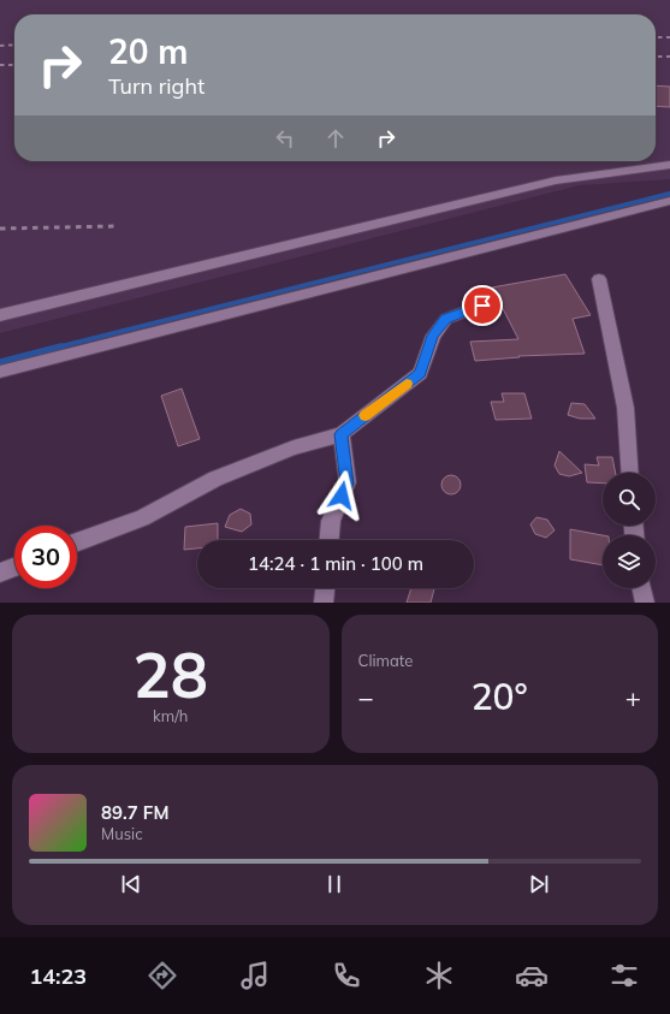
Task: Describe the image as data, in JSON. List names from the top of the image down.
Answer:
{
  "page": {
    "turn": ["20 m", "Turn right"],
    "limit": "30",
    "trip": "14:24 · 1 min · 100 m",
    "tile": [
      ["28", "km/h"],
      "Climate"
    ],
    "heat": ["−", "20°", "+"],
    "song": ["89.7 FM", "Music"],
    "tabs": "14:23"
  }
}
